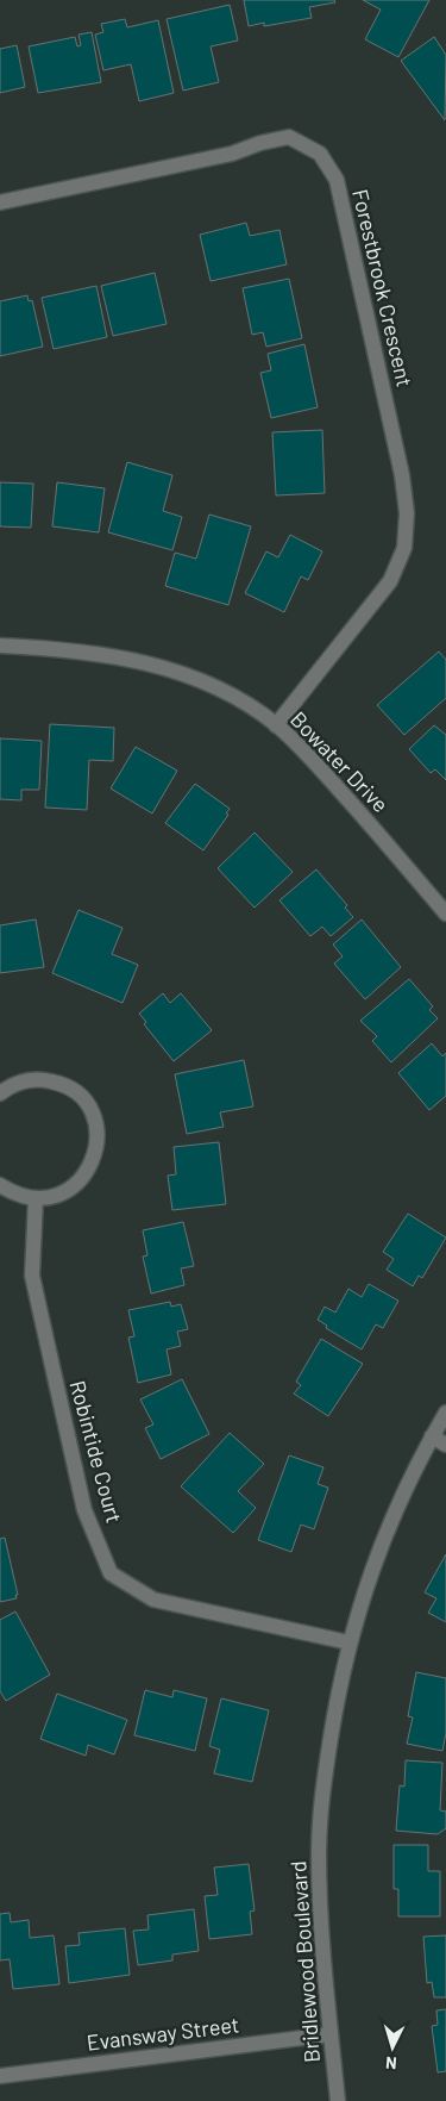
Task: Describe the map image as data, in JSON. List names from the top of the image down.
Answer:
{
  "streets": {
    "street": [
      "Forestbrook Crescent",
      "Bowater Drive",
      "Robintide Court",
      "Bridlewood Boulevard",
      "Evansway Street"
    ]
  },
  "crossings": [
    ["Forestbrook Crescent", "Bowater Drive"],
    ["Robintide Court", "Bridlewood Boulevard"],
    ["Bridlewood Boulevard", "Evansway Street"]
  ],
  "north": "bottom"
}
